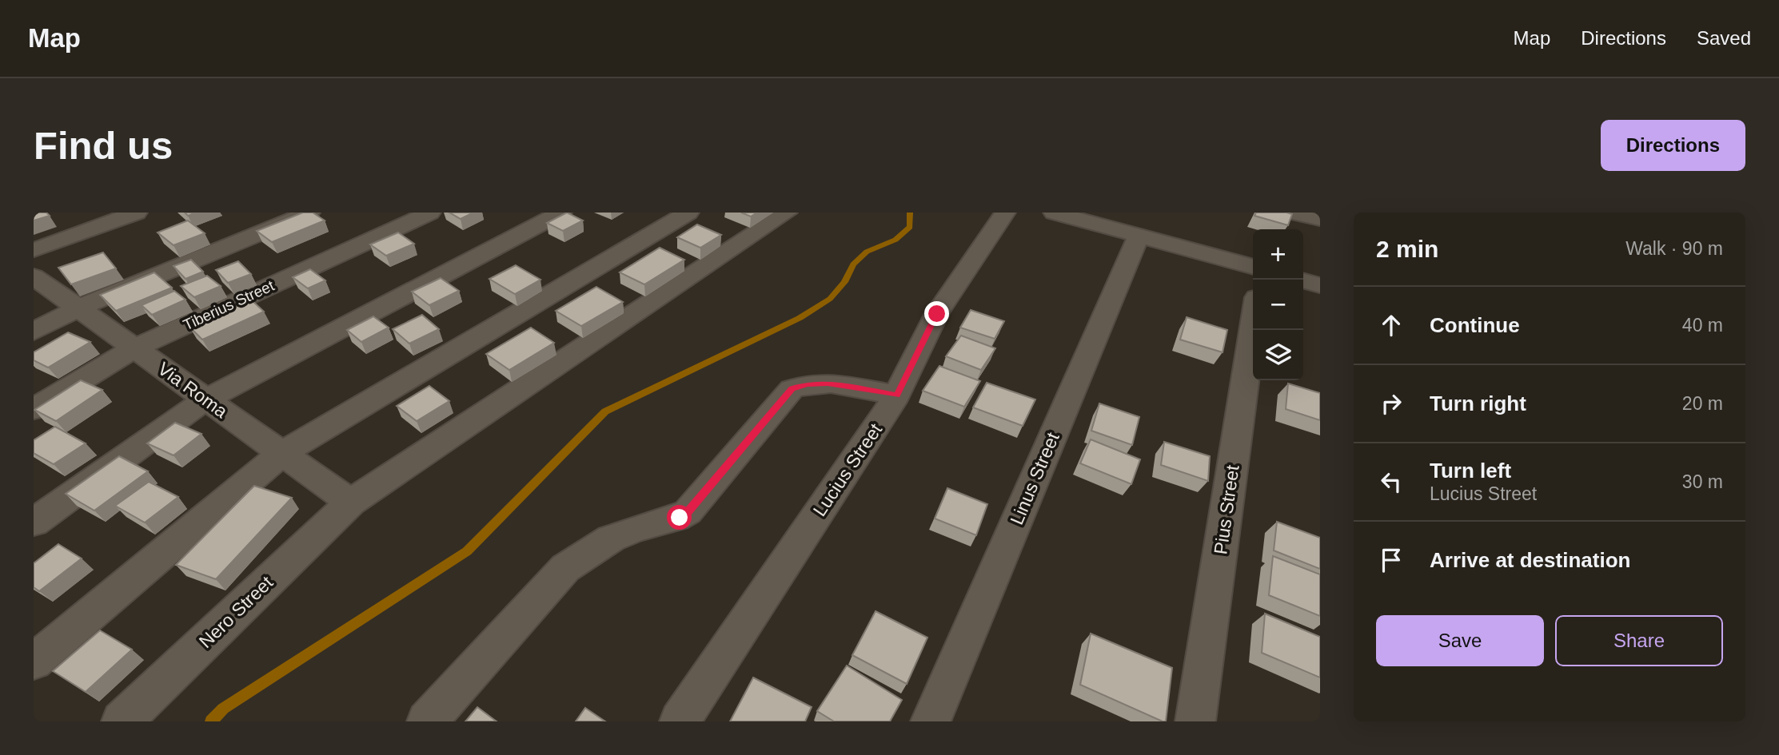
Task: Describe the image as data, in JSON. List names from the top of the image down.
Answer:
{
  "streets": {
    "street": [
      "Tiberius Street",
      "Via Roma",
      "Lucius Street",
      "Linus Street",
      "Pius Street",
      "Nero Street"
    ]
  },
  "crossings": [
    ["Tiberius Street", "Via Roma"],
    ["Via Roma", "Nero Street"]
  ],
  "page": {
    "header": "Map",
    "nav": ["Map", "Directions", "Saved"],
    "buttons": [
      "Directions",
      ["Save", "Share"]
    ],
    "title": "Find us",
    "heading": ["2 min", "Walk · 90 m"],
    "map_buttons": ["+", "−"],
    "list": [
      ["Continue", "40 m"],
      ["Turn right", "20 m"],
      ["Turn left", "Lucius Street", "30 m"],
      "Arrive at destination"
    ]
  }
}
